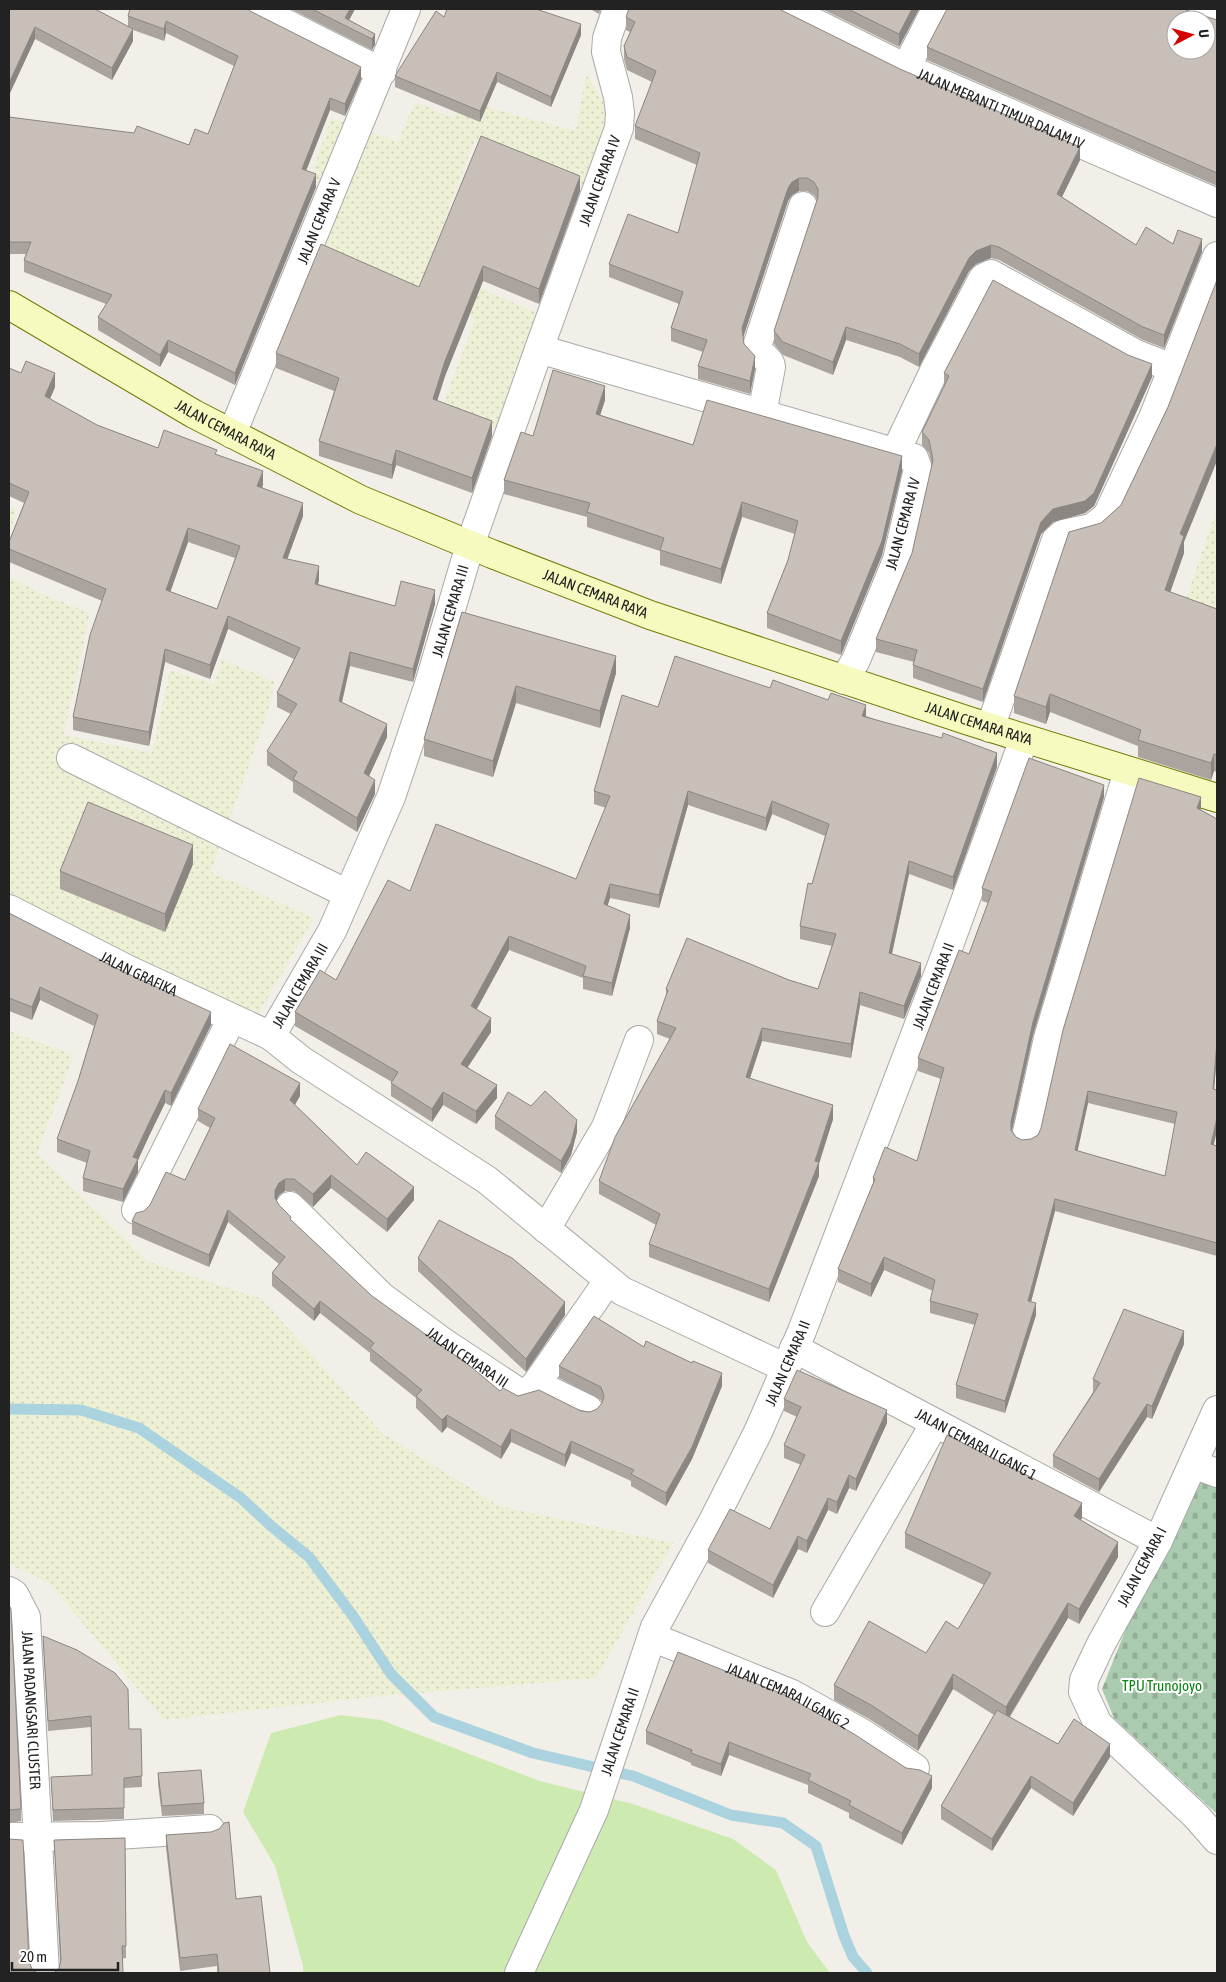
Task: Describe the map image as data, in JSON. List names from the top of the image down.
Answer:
{
  "streets": {
    "main road": ["JALAN CEMARA RAYA"],
    "street": [
      "JALAN MERANTI TIMUR DALAM IV",
      "JALAN CEMARA IV",
      "JALAN CEMARA V",
      "JALAN CEMARA III",
      "JALAN GRAFIKA",
      "JALAN CEMARA II",
      "JALAN CEMARA II GANG 1",
      "JALAN CEMARA I",
      "JALAN CEMARA II GANG 2",
      "JALAN PADANGSARI CLUSTER"
    ]
  },
  "crossings": [
    ["JALAN CEMARA IV", "JALAN CEMARA RAYA"],
    ["JALAN CEMARA IV", "JALAN CEMARA III"],
    ["JALAN CEMARA V", "JALAN CEMARA RAYA"],
    ["JALAN CEMARA RAYA", "JALAN CEMARA III"],
    ["JALAN CEMARA RAYA", "JALAN CEMARA II"],
    ["JALAN CEMARA III", "JALAN GRAFIKA"],
    ["JALAN CEMARA III", "JALAN CEMARA II"],
    ["JALAN CEMARA III", "JALAN CEMARA II GANG 1"],
    ["JALAN CEMARA II", "JALAN CEMARA II GANG 1"],
    ["JALAN CEMARA II", "JALAN CEMARA II GANG 2"],
    ["JALAN CEMARA II GANG 1", "JALAN CEMARA I"]
  ],
  "parks": ["TPU Trunojoyo"],
  "scale_bar": "20 m",
  "north": "right"
}
